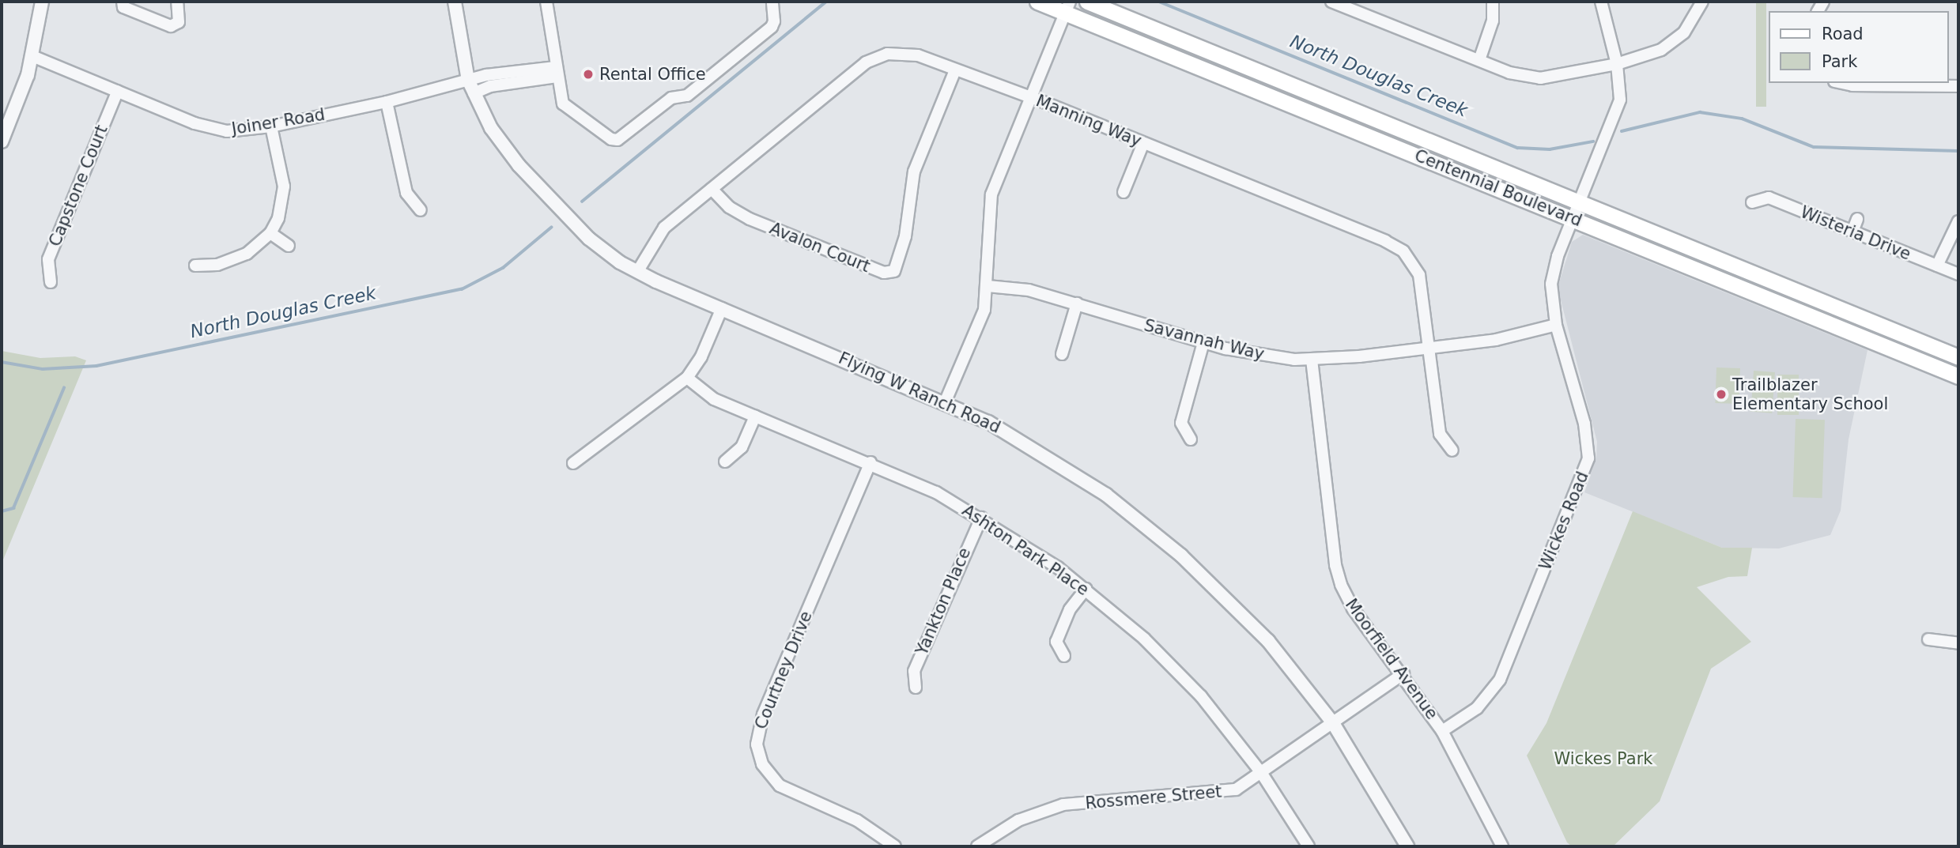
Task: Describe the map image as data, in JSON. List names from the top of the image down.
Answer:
{
  "streets": {
    "main road": ["Centennial Boulevard"],
    "street": [
      "Manning Way",
      "Joiner Road",
      "Capstone Court",
      "Wisteria Drive",
      "Avalon Court",
      "Savannah Way",
      "Flying W Ranch Road",
      "Wickes Road",
      "Ashton Park Place",
      "Yankton Place",
      "Moorfield Avenue",
      "Courtney Drive",
      "Rossmere Street"
    ]
  },
  "crossings": [
    ["Manning Way", "Avalon Court"],
    ["Manning Way", "Savannah Way"],
    ["Manning Way", "Flying W Ranch Road"],
    ["Joiner Road", "Capstone Court"],
    ["Joiner Road", "Flying W Ranch Road"],
    ["Centennial Boulevard", "Wickes Road"],
    ["Savannah Way", "Wickes Road"],
    ["Savannah Way", "Moorfield Avenue"],
    ["Flying W Ranch Road", "Rossmere Street"],
    ["Wickes Road", "Moorfield Avenue"],
    ["Ashton Park Place", "Yankton Place"],
    ["Ashton Park Place", "Courtney Drive"],
    ["Ashton Park Place", "Rossmere Street"],
    ["Moorfield Avenue", "Rossmere Street"]
  ],
  "water": ["North Douglas Creek"],
  "parks": ["Wickes Park"],
  "places": ["Rental Office", "Trailblazer Elementary School"],
  "legend": ["Road", "Park"]
}
